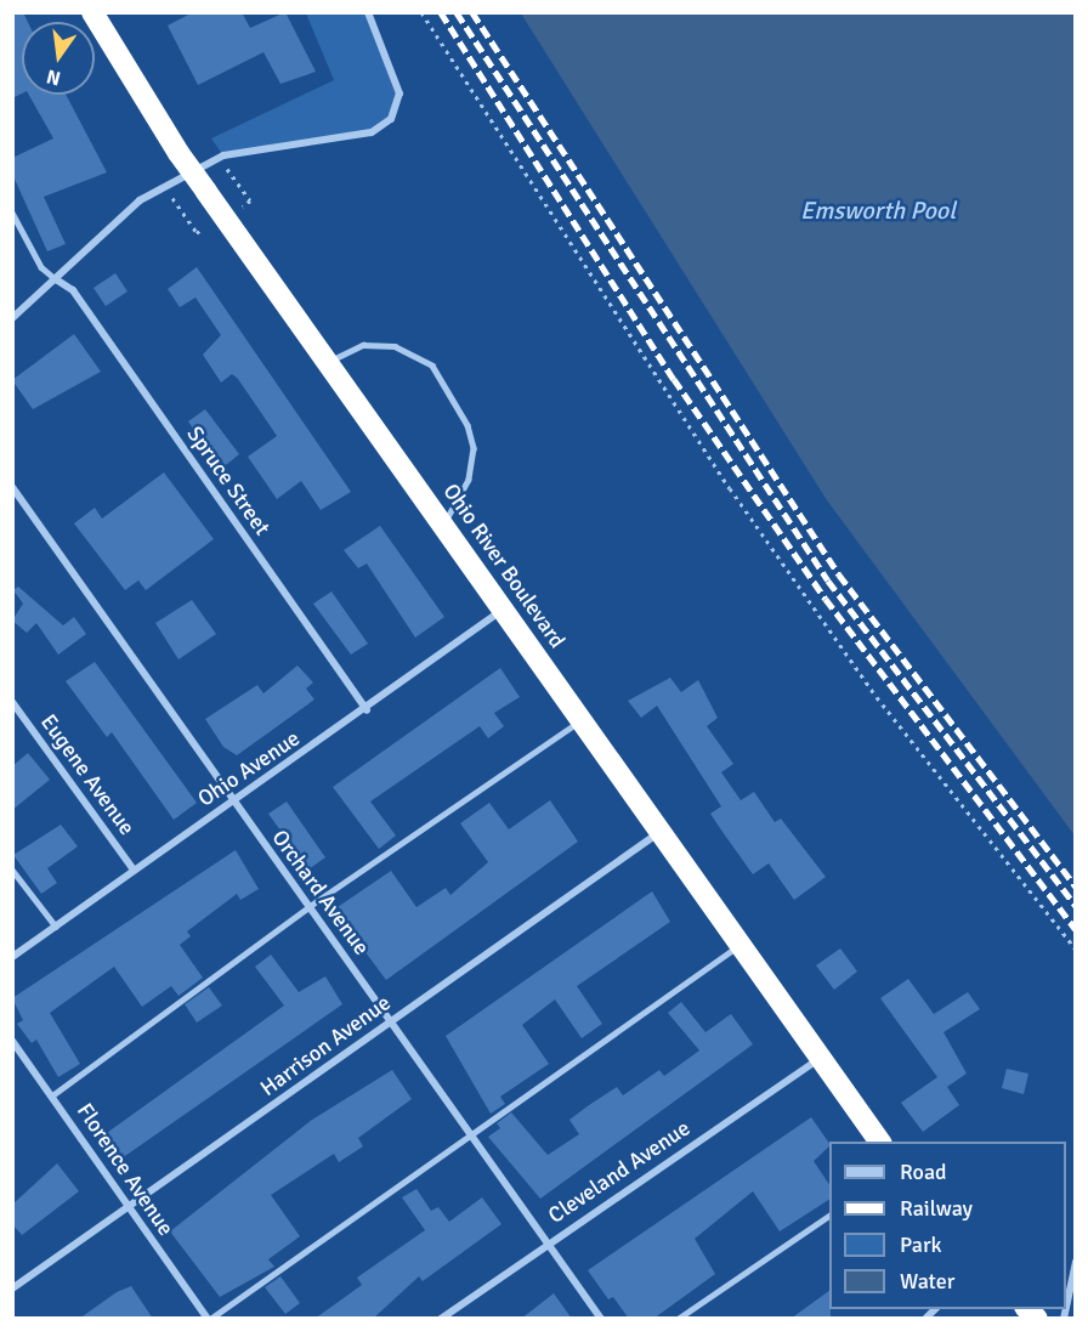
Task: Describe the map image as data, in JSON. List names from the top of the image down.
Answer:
{
  "streets": {
    "highway": ["Ohio River Boulevard"],
    "street": [
      "Spruce Street",
      "Ohio Avenue",
      "Eugene Avenue",
      "Orchard Avenue",
      "Harrison Avenue",
      "Florence Avenue",
      "Cleveland Avenue"
    ]
  },
  "crossings": [
    ["Spruce Street", "Ohio Avenue"],
    ["Ohio River Boulevard", "Ohio Avenue"],
    ["Ohio River Boulevard", "Harrison Avenue"],
    ["Ohio River Boulevard", "Cleveland Avenue"],
    ["Ohio Avenue", "Eugene Avenue"],
    ["Ohio Avenue", "Orchard Avenue"],
    ["Orchard Avenue", "Harrison Avenue"],
    ["Orchard Avenue", "Cleveland Avenue"],
    ["Harrison Avenue", "Florence Avenue"]
  ],
  "water": ["Emsworth Pool"],
  "legend": [
    "Road",
    "Railway",
    "Park",
    "Water"
  ],
  "north": "bottom"
}
